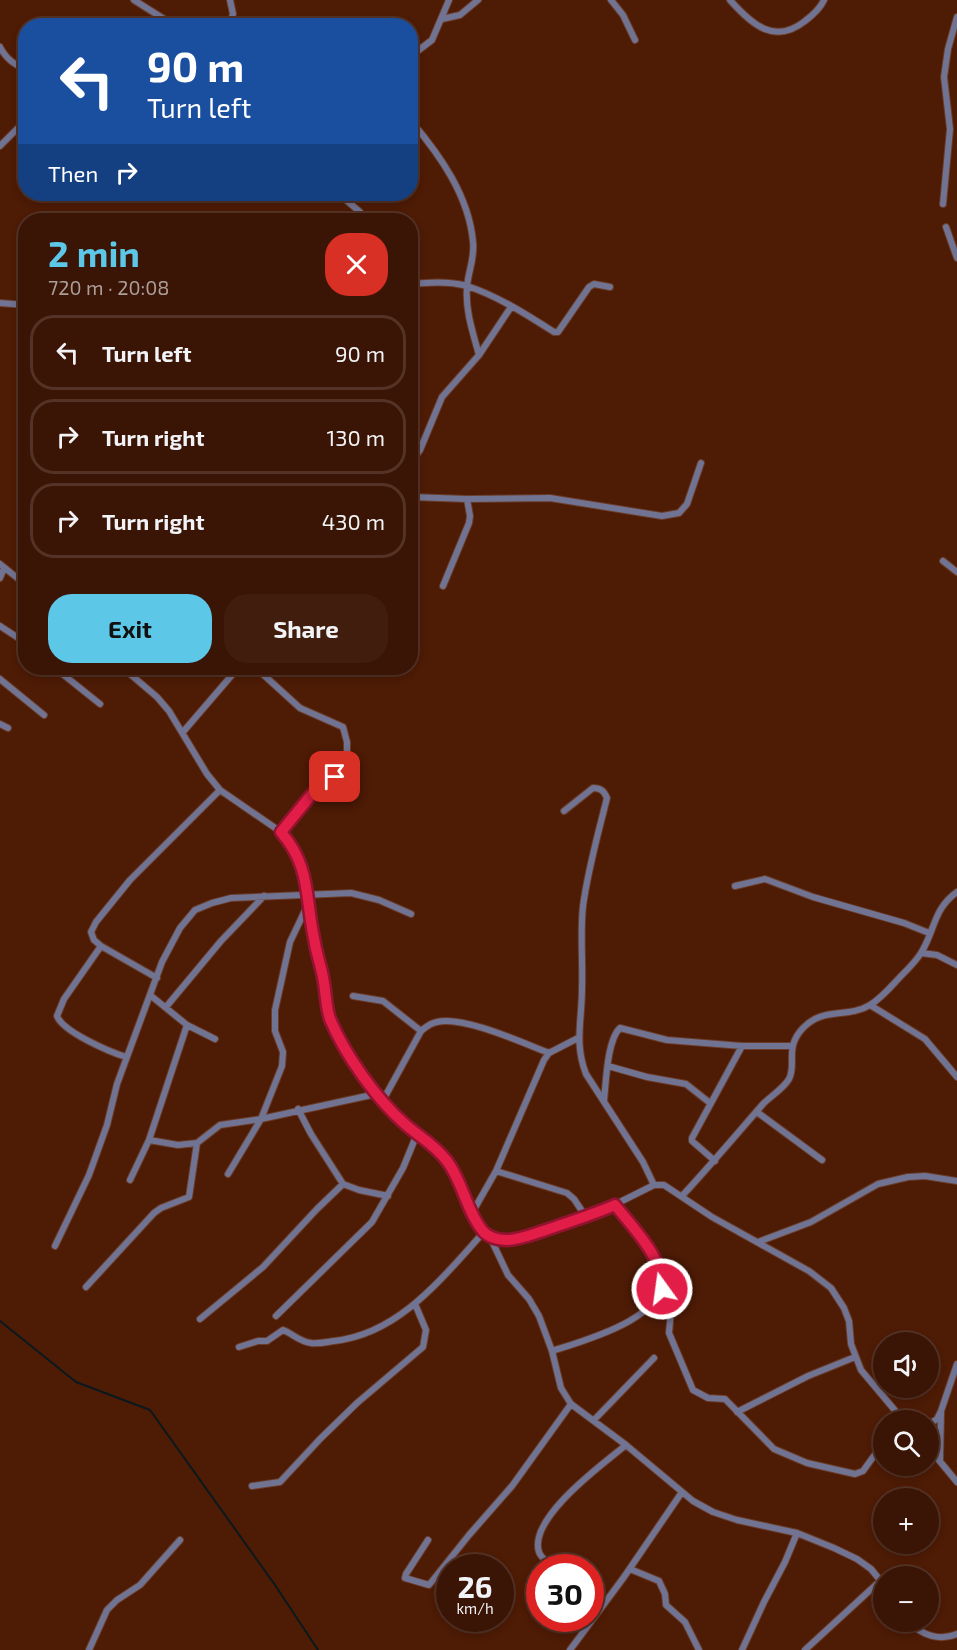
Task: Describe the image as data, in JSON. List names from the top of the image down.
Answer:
{
  "page": {
    "turn": ["90 m", "Turn left"],
    "then": "Then",
    "heading": ["2 min", "720 m · 20:08"],
    "list": [
      {
        "name": "Turn left",
        "value": "90 m"
      },
      {
        "name": "Turn right",
        "value": "130 m"
      },
      {
        "name": "Turn right",
        "value": "430 m"
      }
    ],
    "buttons": ["Exit", "Share"],
    "map_buttons": ["+", "−"],
    "speed": "26 km/h",
    "limit": "30"
  }
}
